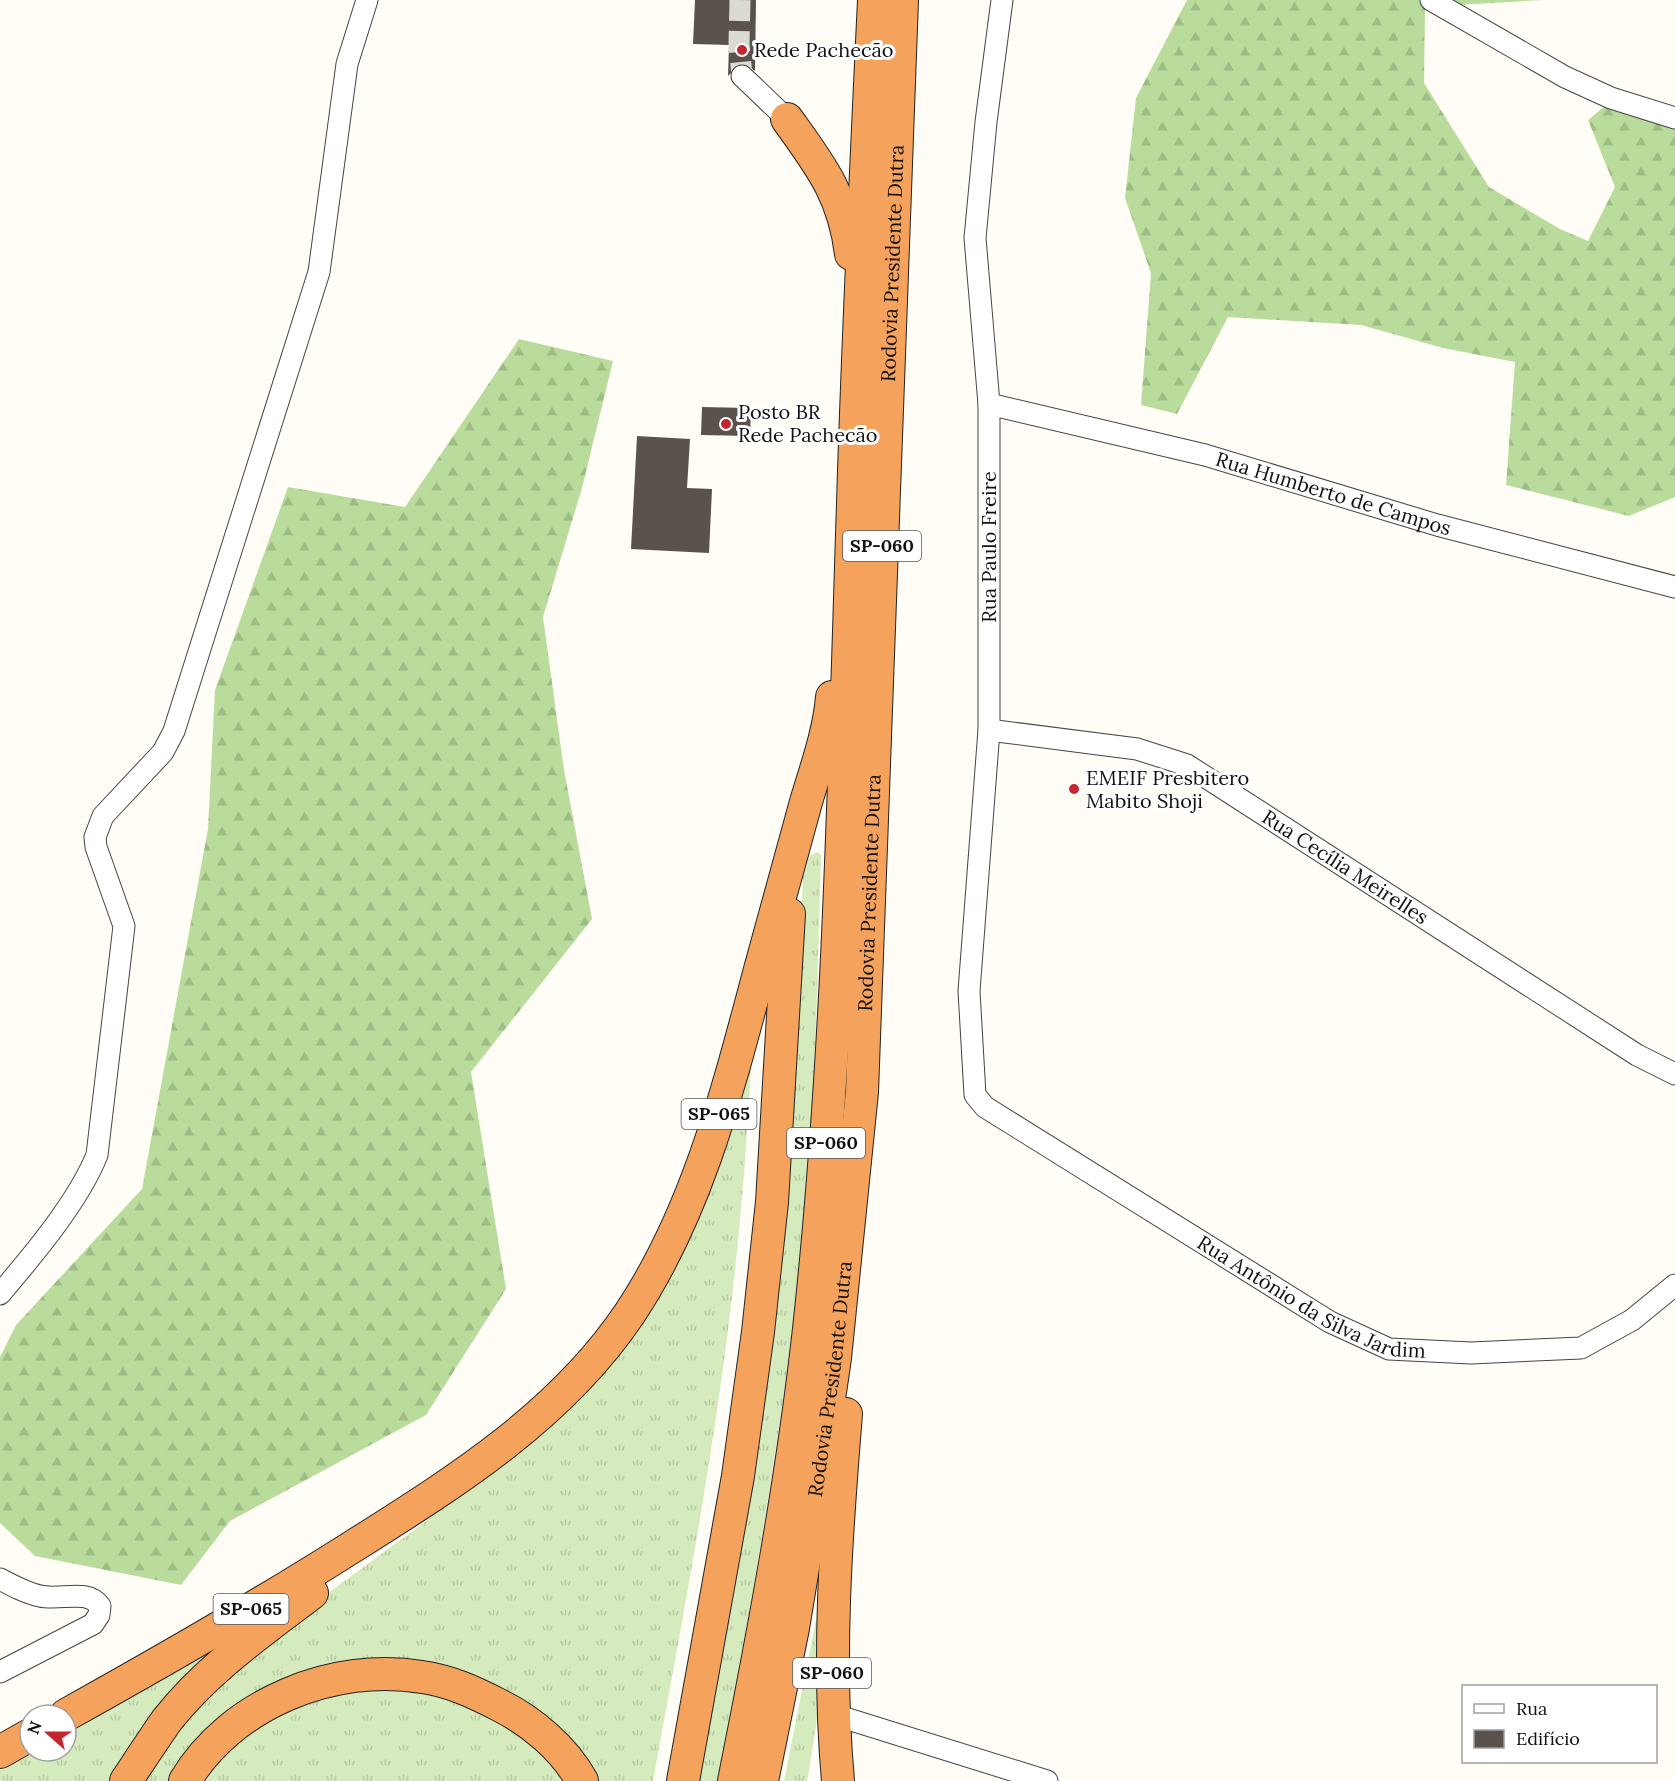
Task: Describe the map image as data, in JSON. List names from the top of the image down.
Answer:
{
  "streets": {
    "highway": ["Rodovia Presidente Dutra", "SP-060", "SP-065"],
    "street": [
      "Rua Humberto de Campos",
      "Rua Paulo Freire",
      "Rua Cecília Meirelles",
      "Rua Antônio da Silva Jardim"
    ]
  },
  "crossings": [
    ["Rodovia Presidente Dutra", "SP-060"],
    ["Rua Humberto de Campos", "Rua Paulo Freire"],
    ["Rua Paulo Freire", "Rua Cecília Meirelles"],
    ["Rua Paulo Freire", "Rua Antônio da Silva Jardim"]
  ],
  "places": ["Rede Pachecão", "Posto BR Rede Pachecão", "EMEIF Presbitero Mabito Shoji"],
  "legend": ["Rua", "Edifício"],
  "north": "left"
}
